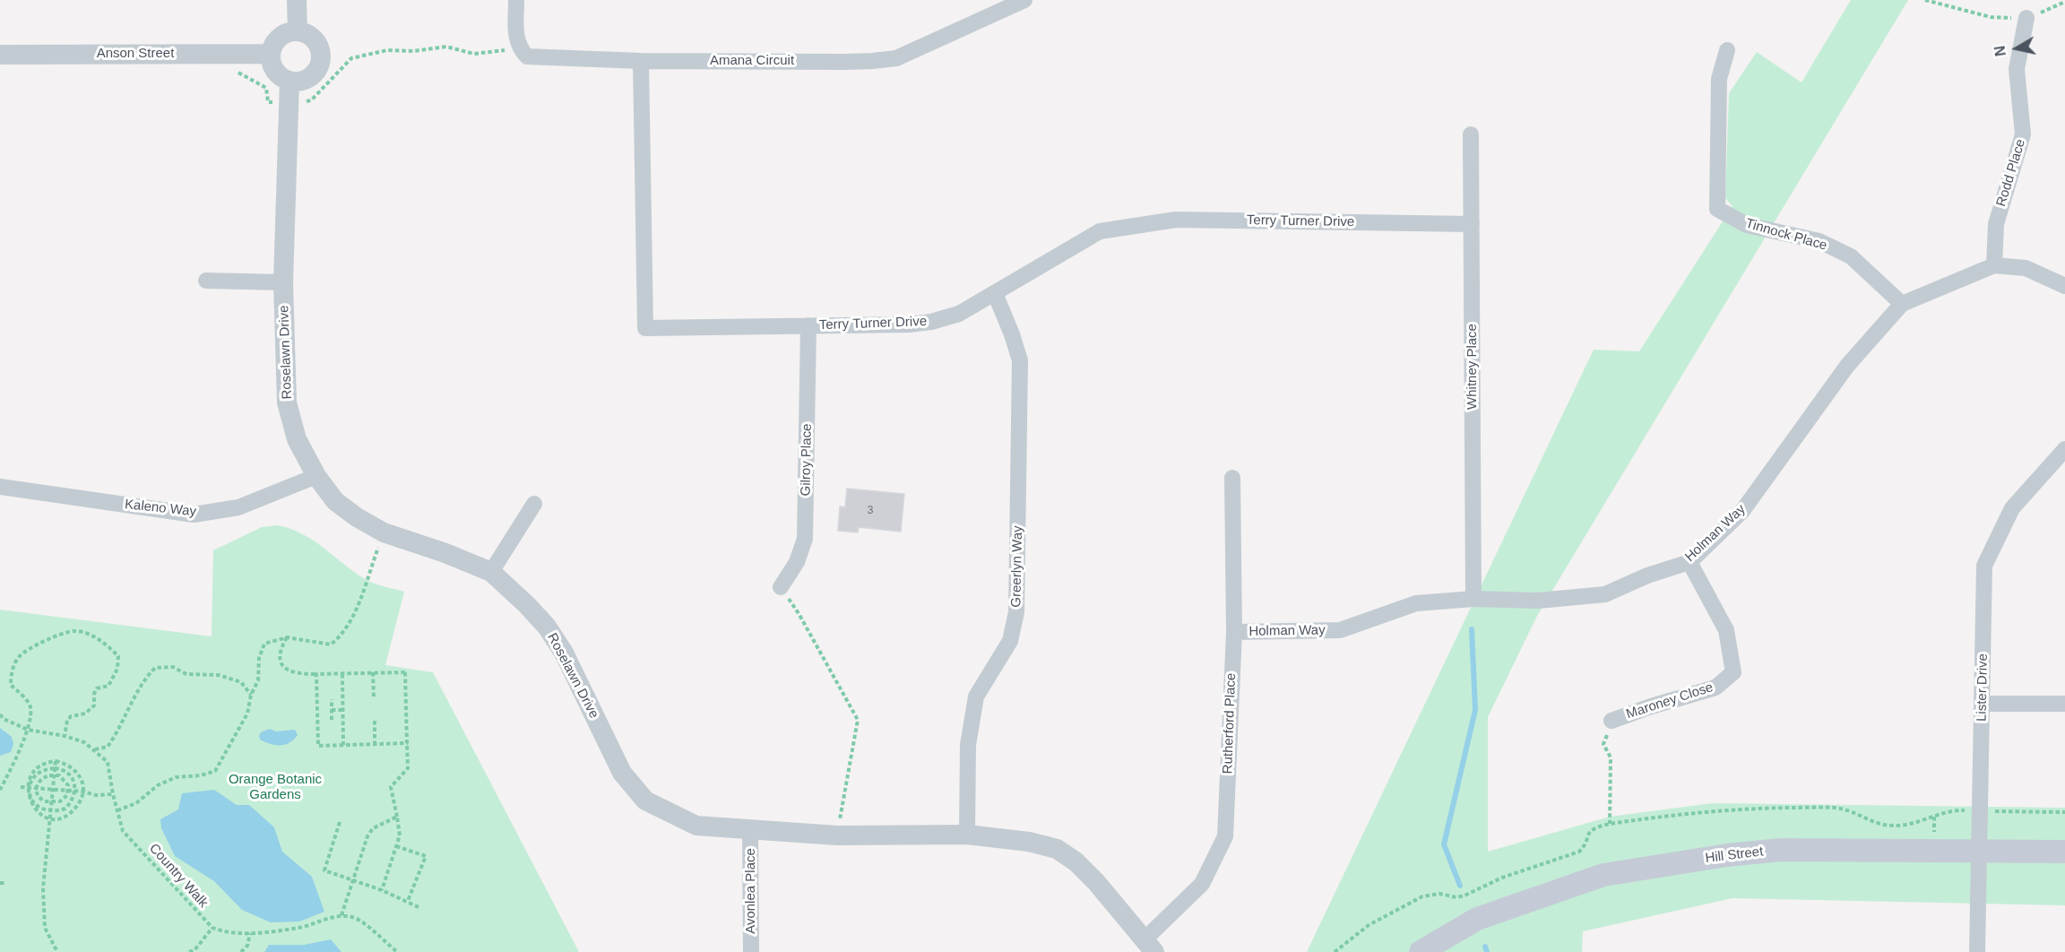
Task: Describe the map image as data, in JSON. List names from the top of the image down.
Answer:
{
  "streets": {
    "main road": ["Hill Street"],
    "street": [
      "Anson Street",
      "Amana Circuit",
      "Rodd Place",
      "Terry Turner Drive",
      "Tinnock Place",
      "Roselawn Drive",
      "Whitney Place",
      "Gilroy Place",
      "Kaleno Way",
      "Holman Way",
      "Greerlyn Way",
      "Lister Drive",
      "Maroney Close",
      "Rutherford Place",
      "Avonlea Place"
    ],
    "path": ["Country Walk"]
  },
  "crossings": [
    ["Anson Street", "Roselawn Drive"],
    ["Amana Circuit", "Terry Turner Drive"],
    ["Rodd Place", "Holman Way"],
    ["Terry Turner Drive", "Whitney Place"],
    ["Terry Turner Drive", "Gilroy Place"],
    ["Terry Turner Drive", "Greerlyn Way"],
    ["Tinnock Place", "Holman Way"],
    ["Roselawn Drive", "Kaleno Way"],
    ["Roselawn Drive", "Greerlyn Way"],
    ["Roselawn Drive", "Rutherford Place"],
    ["Roselawn Drive", "Avonlea Place"],
    ["Whitney Place", "Holman Way"],
    ["Holman Way", "Maroney Close"],
    ["Holman Way", "Rutherford Place"],
    ["Lister Drive", "Hill Street"]
  ],
  "parks": ["Orange Botanic Gardens"],
  "house_numbers": ["3"],
  "north": "left"
}
